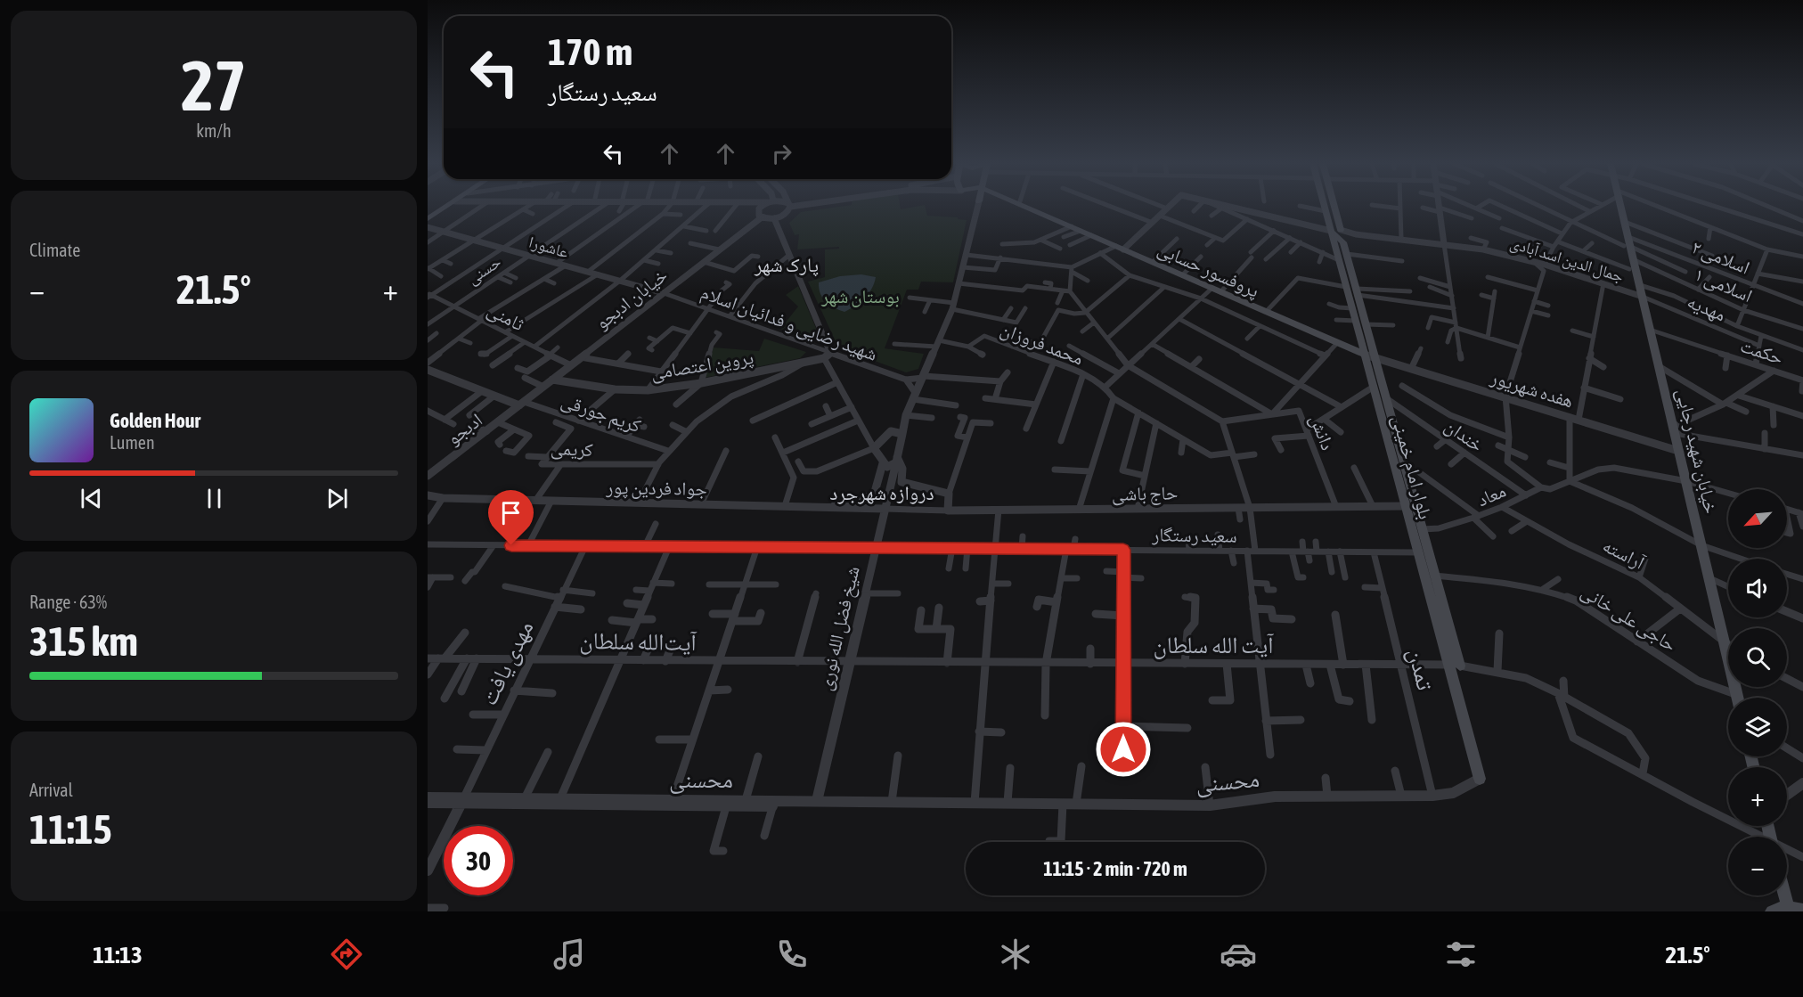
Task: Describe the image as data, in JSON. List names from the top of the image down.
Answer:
{
  "streets": {
    "main road": ["پروفسور حسابی", "خیابان شهید رجایی", "بلوار امام خمینی"],
    "street": [
      "عاشورا",
      "اسلامی ۲",
      "جمال الدین اسد آبادی",
      "حسنی",
      "اسلامی ۱",
      "خیابان ادبجو",
      "مهدیه",
      "ثامنی",
      "شهید رضایی و فدائیان اسلام",
      "محمد فروزان",
      "حکمت",
      "پروین اعتصامی",
      "هفده شهریور",
      "کریم جورقی",
      "ادبجو",
      "دانش",
      "خندان",
      "کریمی",
      "جواد فردین پور",
      "حاج باشی",
      "معاد",
      "سعید رستگار",
      "آراسته",
      "حاجی علی خانی",
      "شیخ فضل الله نوری",
      "آیت‌الله سلطان",
      "آیت الله سلطان",
      "مهدی یافت",
      "تمدن",
      "محسنی"
    ]
  },
  "crossings": [
    ["عاشورا", "حسنی"],
    ["عاشورا", "خیابان ادبجو"],
    ["عاشورا", "شهید رضایی و فدائیان اسلام"],
    ["اسلامی ۲", "خیابان شهید رجایی"],
    ["جمال الدین اسد آبادی", "مهدیه"],
    ["جمال الدین اسد آبادی", "خیابان شهید رجایی"],
    ["جمال الدین اسد آبادی", "بلوار امام خمینی"],
    ["پروفسور حسابی", "هفده شهریور"],
    ["پروفسور حسابی", "بلوار امام خمینی"],
    ["حسنی", "ثامنی"],
    ["اسلامی ۱", "خیابان شهید رجایی"],
    ["خیابان ادبجو", "ثامنی"],
    ["خیابان ادبجو", "شهید رضایی و فدائیان اسلام"],
    ["خیابان ادبجو", "پروین اعتصامی"],
    ["خیابان ادبجو", "کریم جورقی"],
    ["خیابان ادبجو", "ادبجو"],
    ["مهدیه", "خیابان شهید رجایی"],
    ["شهید رضایی و فدائیان اسلام", "پروین اعتصامی"],
    ["حکمت", "خیابان شهید رجایی"],
    ["هفده شهریور", "خیابان شهید رجایی"],
    ["هفده شهریور", "بلوار امام خمینی"],
    ["کریم جورقی", "ادبجو"],
    ["دانش", "حاج باشی"],
    ["خندان", "بلوار امام خمینی"],
    ["خندان", "معاد"],
    ["خیابان شهید رجایی", "معاد"],
    ["خیابان شهید رجایی", "آراسته"],
    ["خیابان شهید رجایی", "حاجی علی خانی"],
    ["بلوار امام خمینی", "حاج باشی"],
    ["بلوار امام خمینی", "معاد"],
    ["بلوار امام خمینی", "سعید رستگار"],
    ["بلوار امام خمینی", "حاجی علی خانی"],
    ["بلوار امام خمینی", "آیت الله سلطان"],
    ["بلوار امام خمینی", "محسنی"],
    ["جواد فردین پور", "حاج باشی"],
    ["جواد فردین پور", "شیخ فضل الله نوری"],
    ["حاج باشی", "شیخ فضل الله نوری"],
    ["معاد", "آراسته"],
    ["سعید رستگار", "شیخ فضل الله نوری"],
    ["سعید رستگار", "مهدی یافت"],
    ["سعید رستگار", "تمدن"],
    ["شیخ فضل الله نوری", "آیت‌الله سلطان"],
    ["شیخ فضل الله نوری", "آیت الله سلطان"],
    ["شیخ فضل الله نوری", "محسنی"],
    ["آیت‌الله سلطان", "آیت الله سلطان"],
    ["آیت‌الله سلطان", "مهدی یافت"],
    ["آیت الله سلطان", "تمدن"],
    ["مهدی یافت", "محسنی"],
    ["تمدن", "محسنی"]
  ],
  "districts": ["پارک شهر", "دروازه شهرجرد"],
  "parks": ["بوستان شهر"],
  "north": "bottom left",
  "page": {
    "tile": [
      ["27", "km/h"],
      "Climate",
      ["Range · 63%", "315 km"],
      ["Arrival", "11:15"]
    ],
    "turn": ["170 m", "سعید رستگار"],
    "heat": ["−", "21.5°", "+"],
    "song": ["Golden Hour", "Lumen"],
    "map_buttons": ["+", "−"],
    "limit": "30",
    "trip": "11:15 · 2 min · 720 m",
    "tabs": ["11:13", "21.5°"]
  }
}
